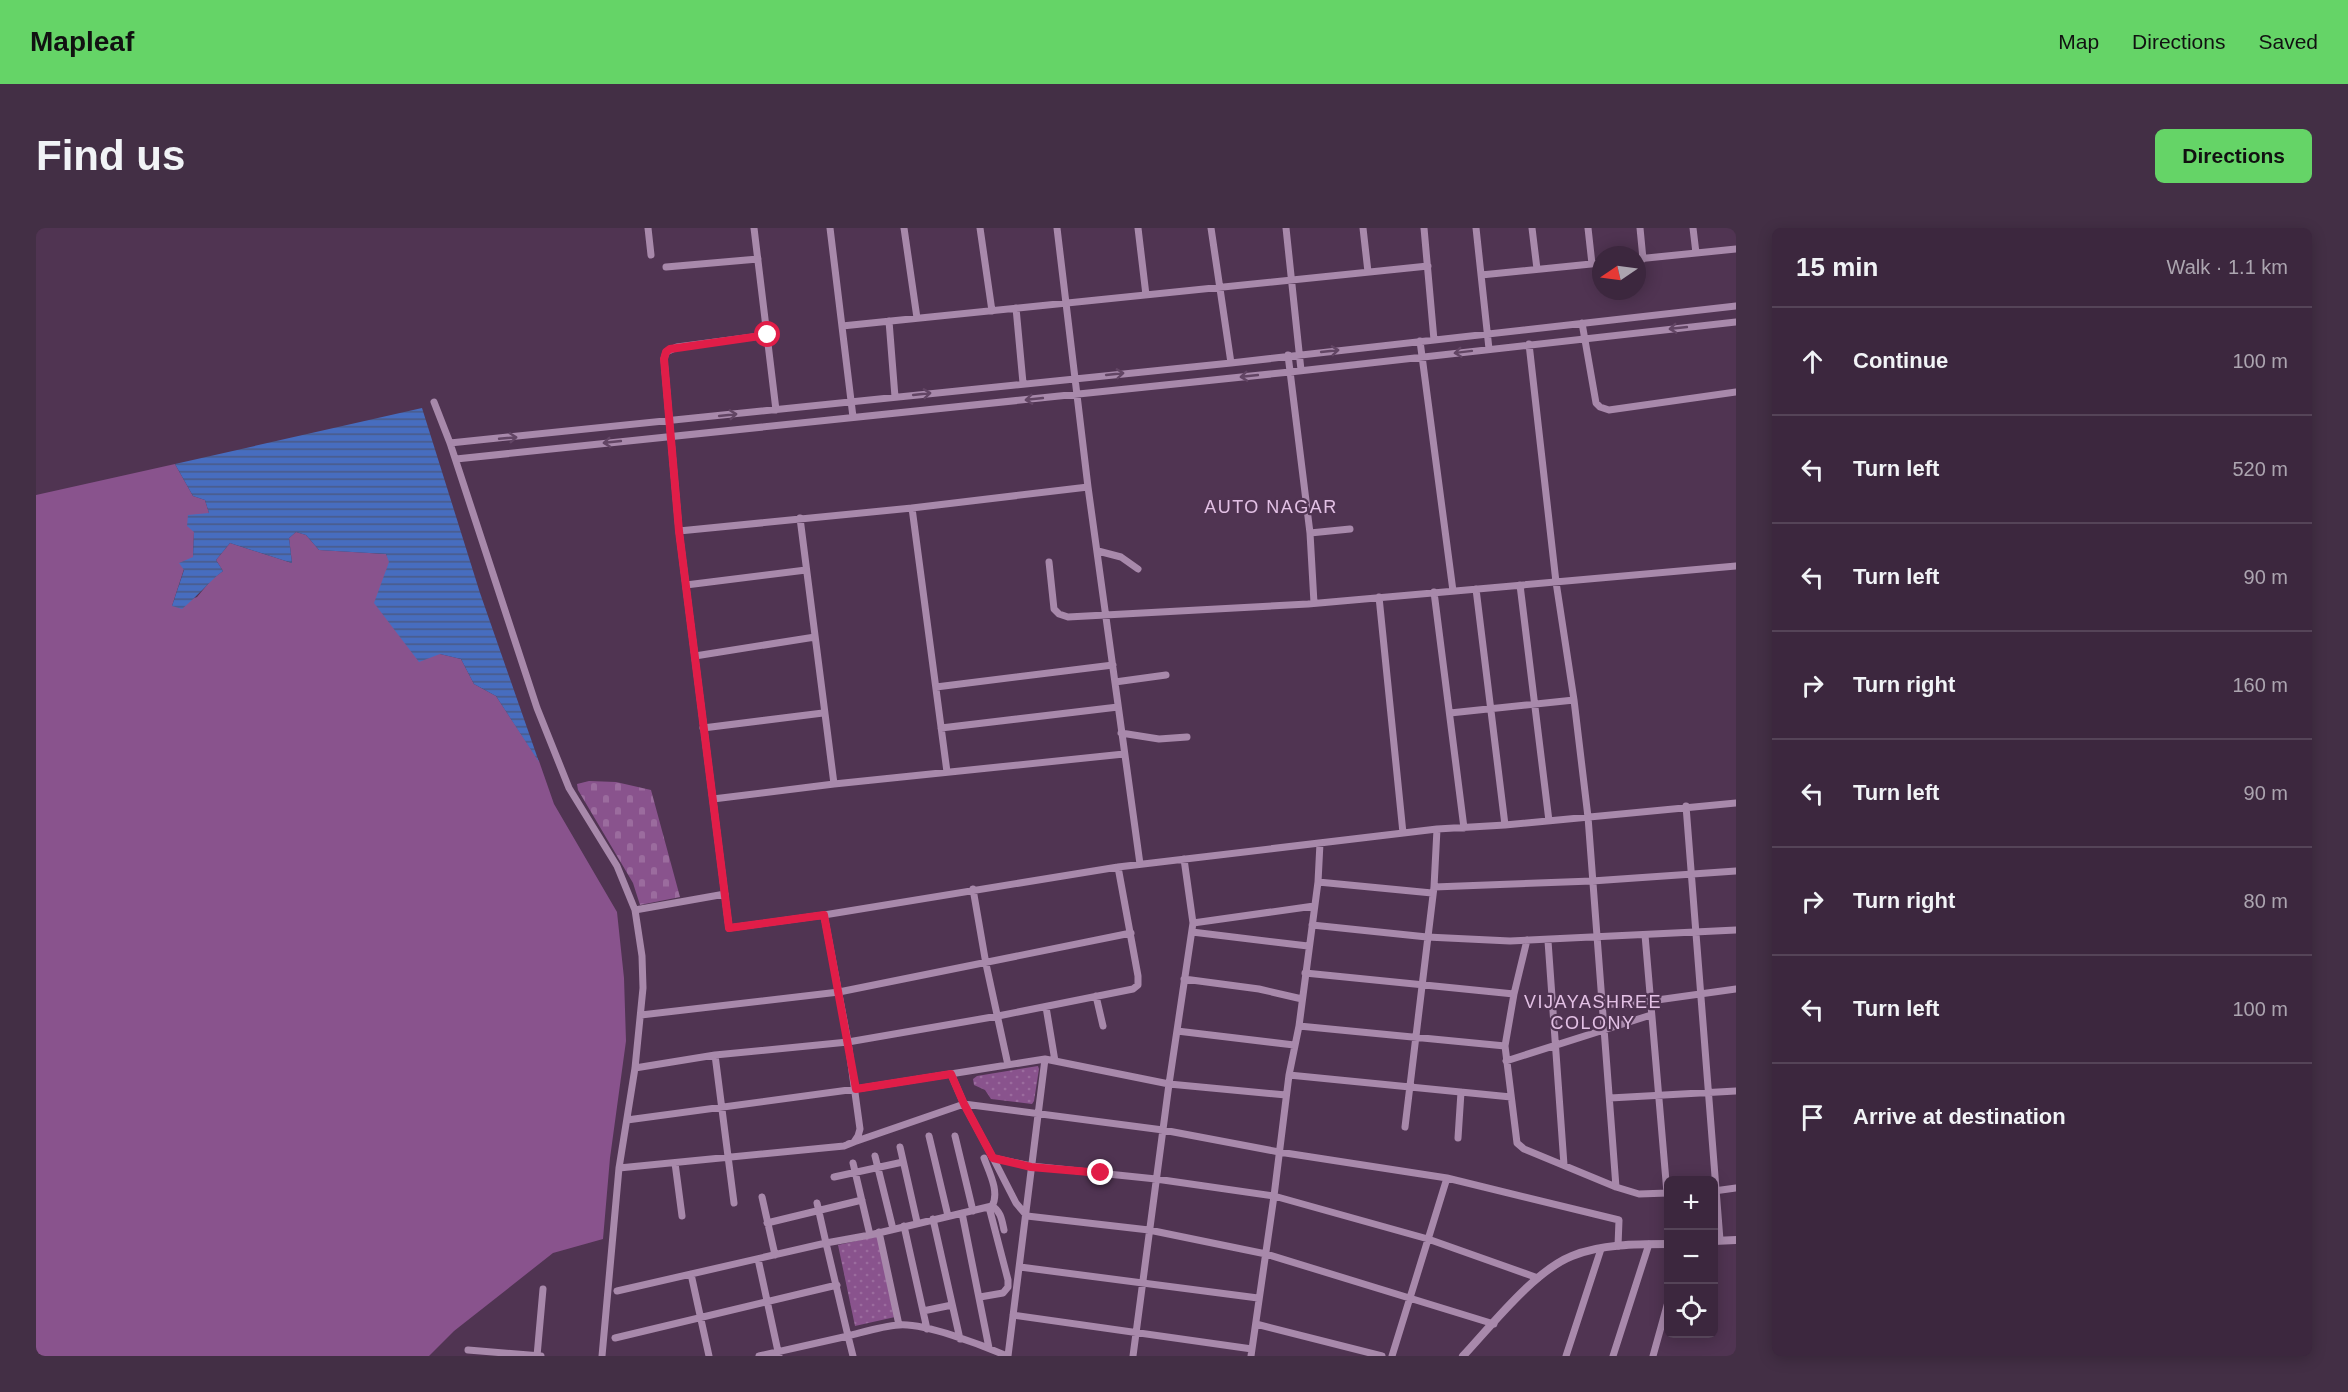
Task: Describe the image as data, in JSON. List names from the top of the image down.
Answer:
{
  "districts": ["AUTO NAGAR", "VIJAYASHREE COLONY"],
  "north": "left",
  "page": {
    "header": "Mapleaf",
    "nav": ["Map", "Directions", "Saved"],
    "buttons": "Directions",
    "title": "Find us",
    "heading": ["15 min", "Walk · 1.1 km"],
    "list": [
      ["Continue", "100 m"],
      ["Turn left", "520 m"],
      ["Turn left", "90 m"],
      ["Turn right", "160 m"],
      ["Turn left", "90 m"],
      ["Turn right", "80 m"],
      ["Turn left", "100 m"],
      "Arrive at destination"
    ],
    "map_buttons": ["+", "−"]
  }
}
